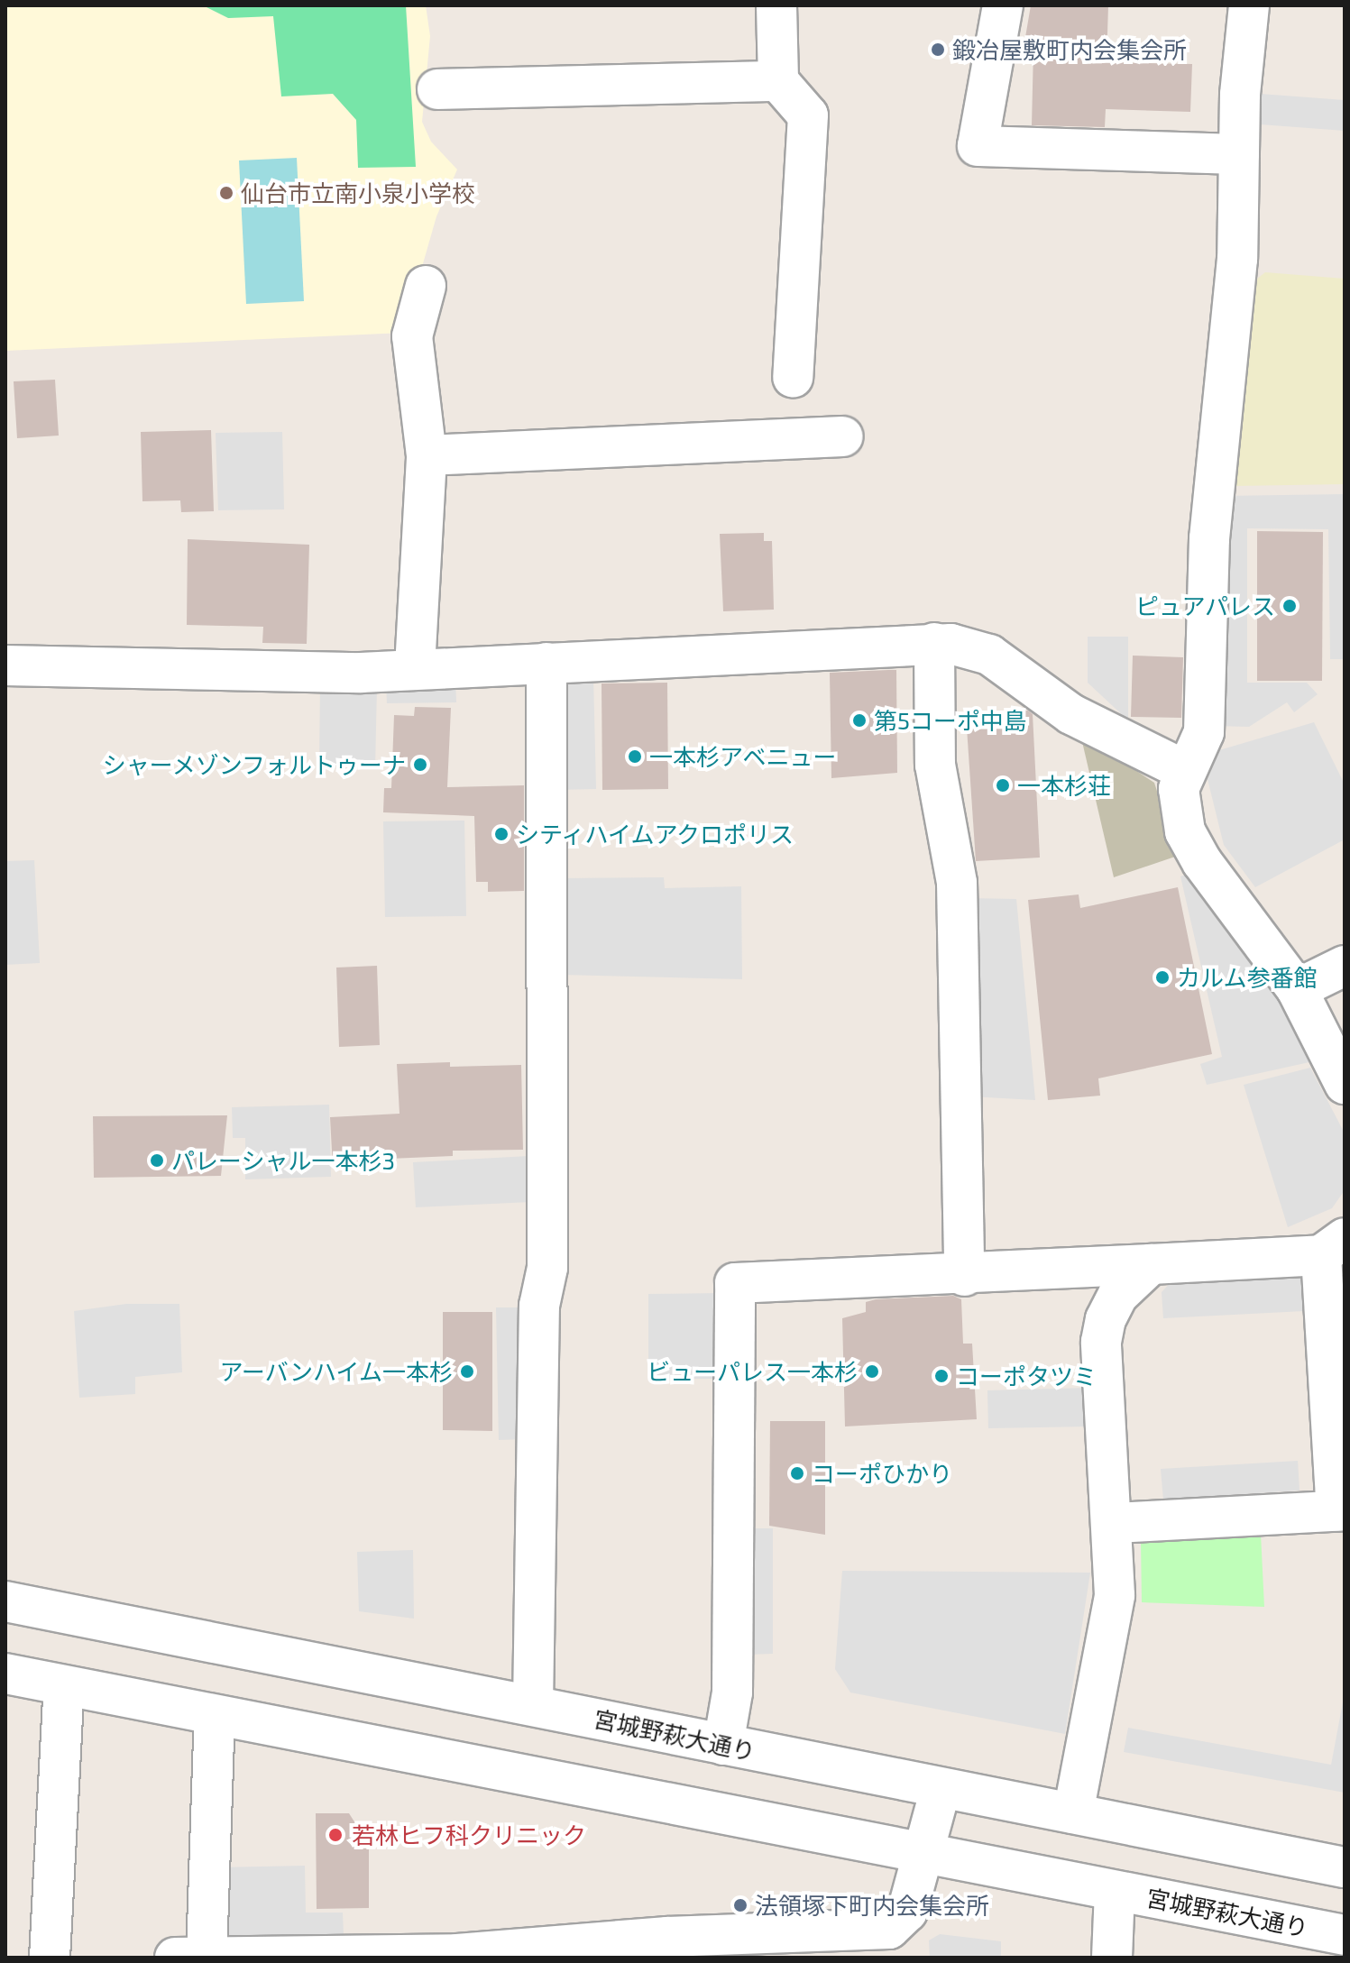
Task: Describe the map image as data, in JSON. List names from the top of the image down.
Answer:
{
  "streets": {
    "street": ["宮城野萩大通り"]
  },
  "places": [
    "鍛冶屋敷町内会集会所",
    "仙台市立南小泉小学校",
    "ピュアパレス",
    "第5コーポ中島",
    "一本杉アベニュー",
    "シャーメゾンフォルトゥーナ",
    "一本杉荘",
    "シティハイムアクロポリス",
    "カルム参番館",
    "パレーシャル一本杉3",
    "アーバンハイム一本杉",
    "ビューパレス一本杉",
    "コーポタツミ",
    "コーポひかり",
    "若林ヒフ科クリニック",
    "法領塚下町内会集会所"
  ]
}
